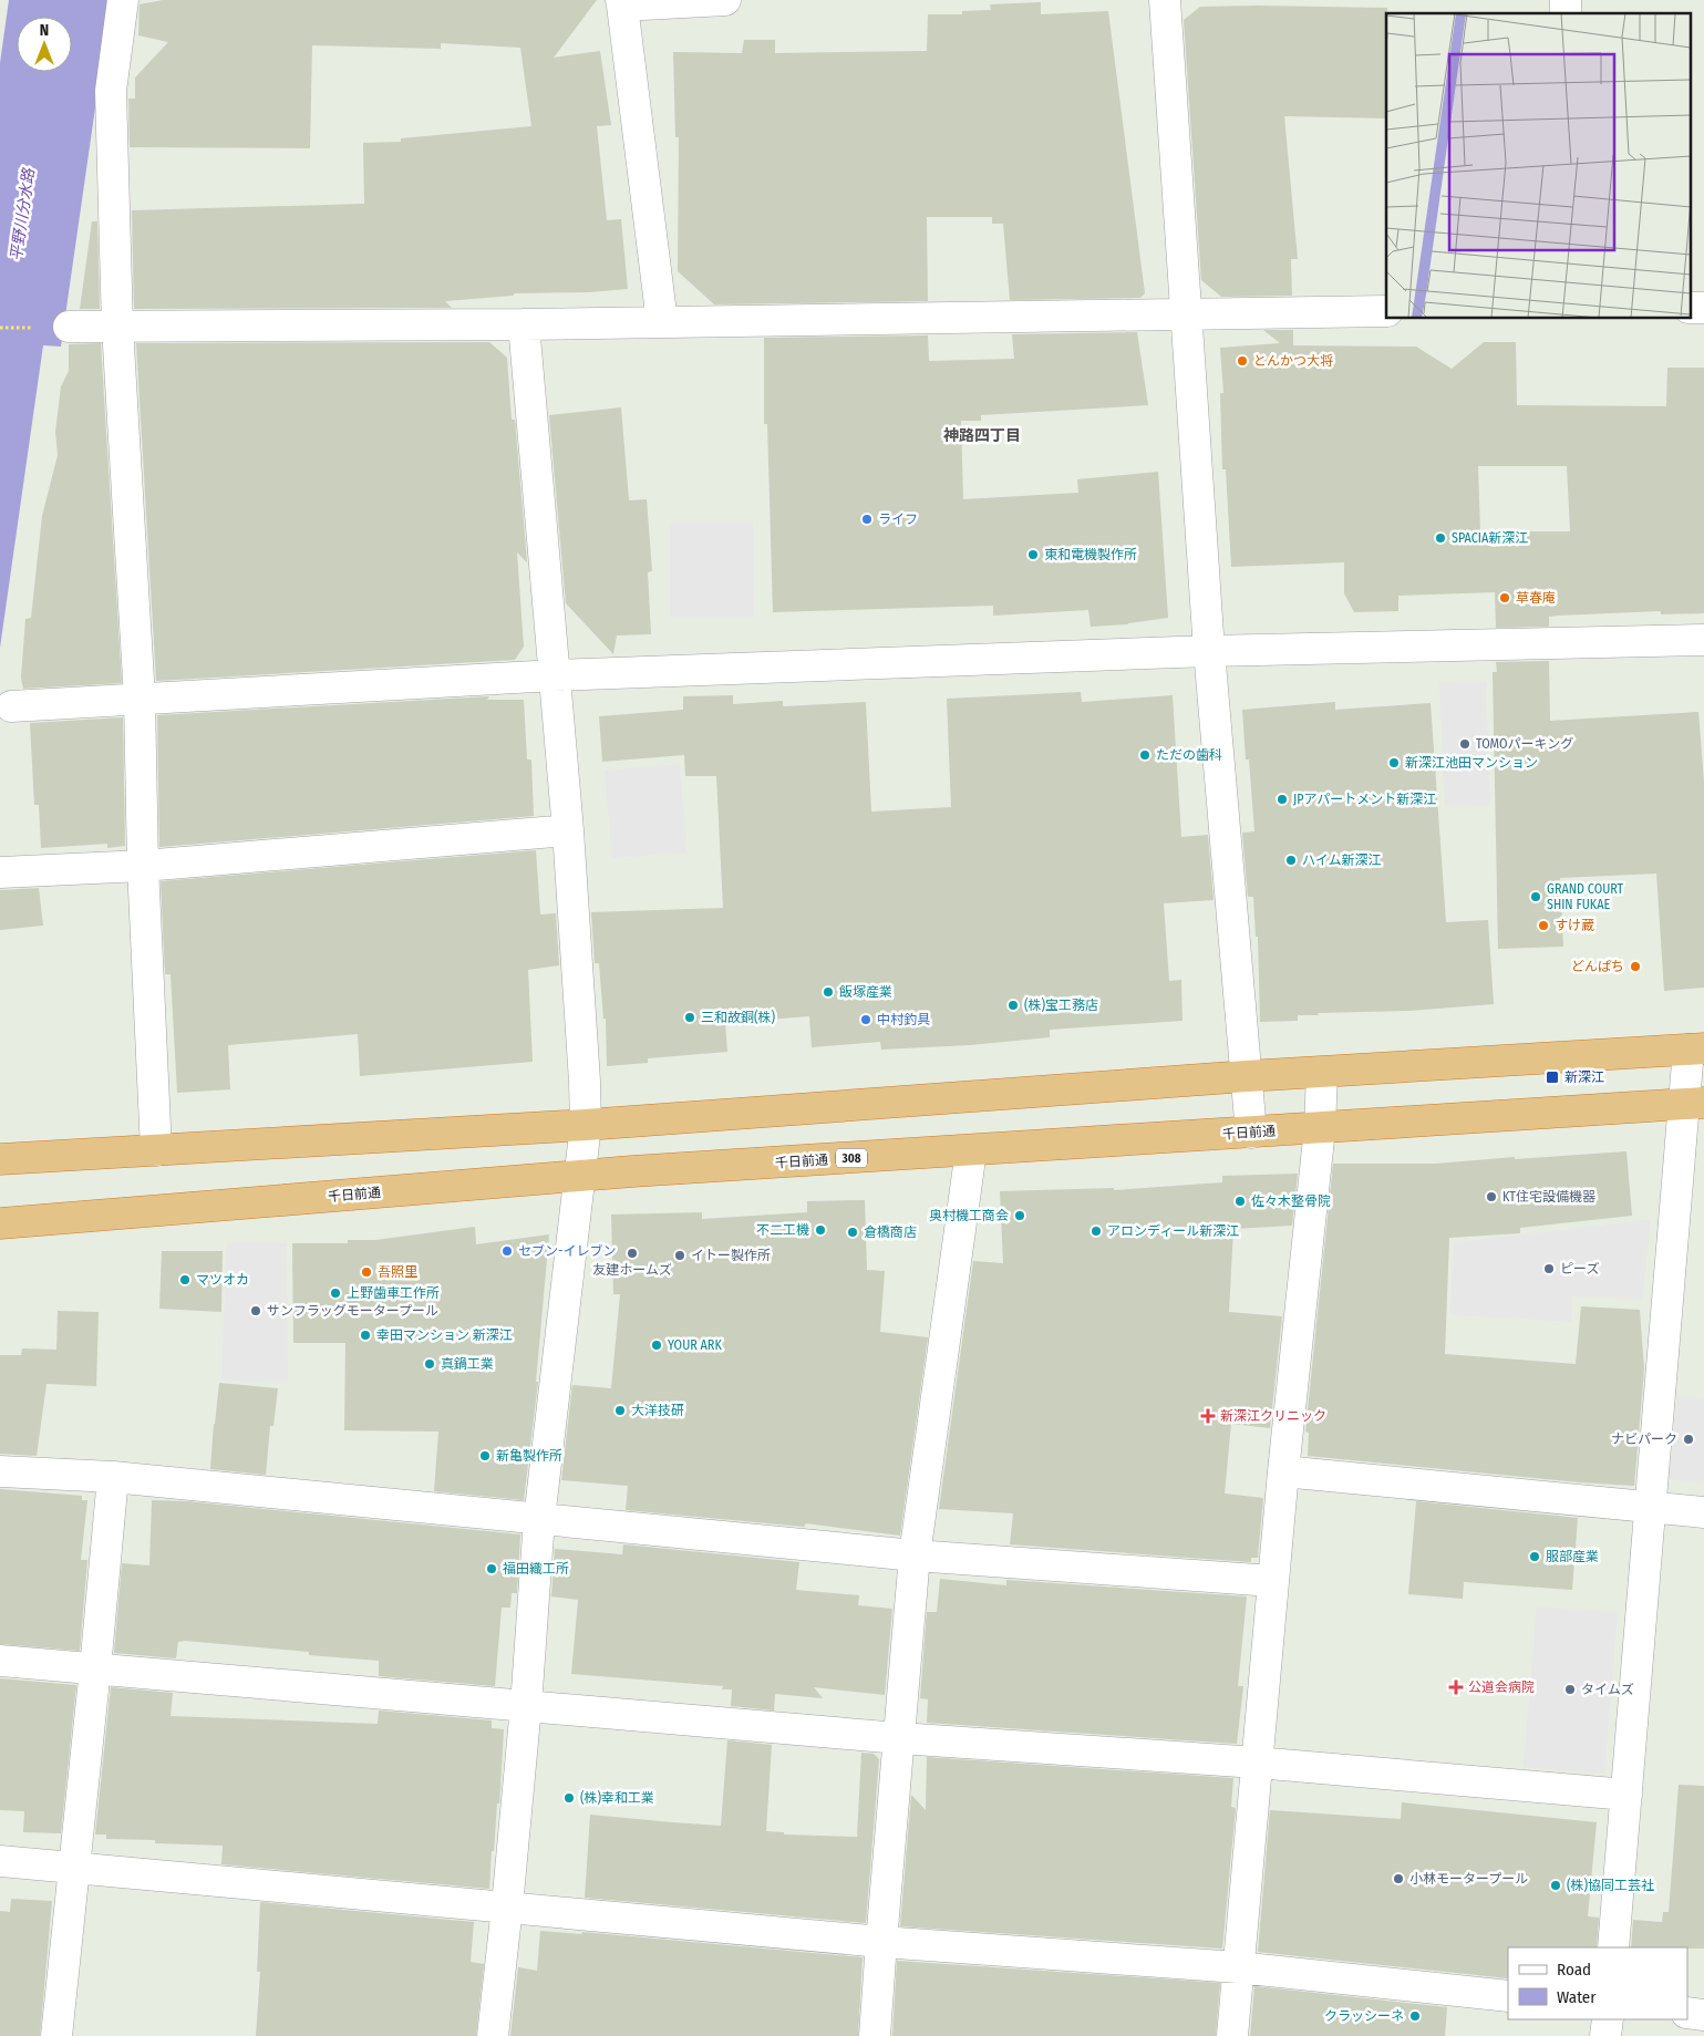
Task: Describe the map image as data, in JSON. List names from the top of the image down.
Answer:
{
  "streets": {
    "highway": ["千日前通", "308"]
  },
  "districts": ["神路四丁目"],
  "water": ["平野川分水路"],
  "places": {
    "other": [
      "とんかつ大将",
      "ライフ",
      "SPACIA新深江",
      "東和電機製作所",
      "草春庵",
      "TOMOパーキング",
      "ただの歯科",
      "新深江池田マンション",
      "JPアパートメント新深江",
      "ハイム新深江",
      "GRAND COURT SHIN FUKAE",
      "すけ蔵",
      "どんぱち",
      "飯塚産業",
      "(株)宝工務店",
      "三和故銅(株)",
      "中村釣具",
      "KT住宅設備機器",
      "佐々木整骨院",
      "奥村機工商会",
      "不二工機",
      "アロンディール新深江",
      "倉橋商店",
      "セブン-イレブン",
      "友建ホームズ",
      "イトー製作所",
      "ピーズ",
      "吾照里",
      "マツオカ",
      "上野歯車工作所",
      "サンフラッグモータープール",
      "幸田マンション 新深江",
      "YOUR ARK",
      "真鍋工業",
      "大洋技研",
      "ナビパーク",
      "新亀製作所",
      "服部産業",
      "福田織工所",
      "タイムズ",
      "(株)幸和工業",
      "小林モータープール",
      "(株)協同工芸社",
      "クラッシーネ"
    ],
    "transit": ["新深江"],
    "health": ["新深江クリニック", "公道会病院"]
  },
  "legend": ["Road", "Water"],
  "north": "top"
}
